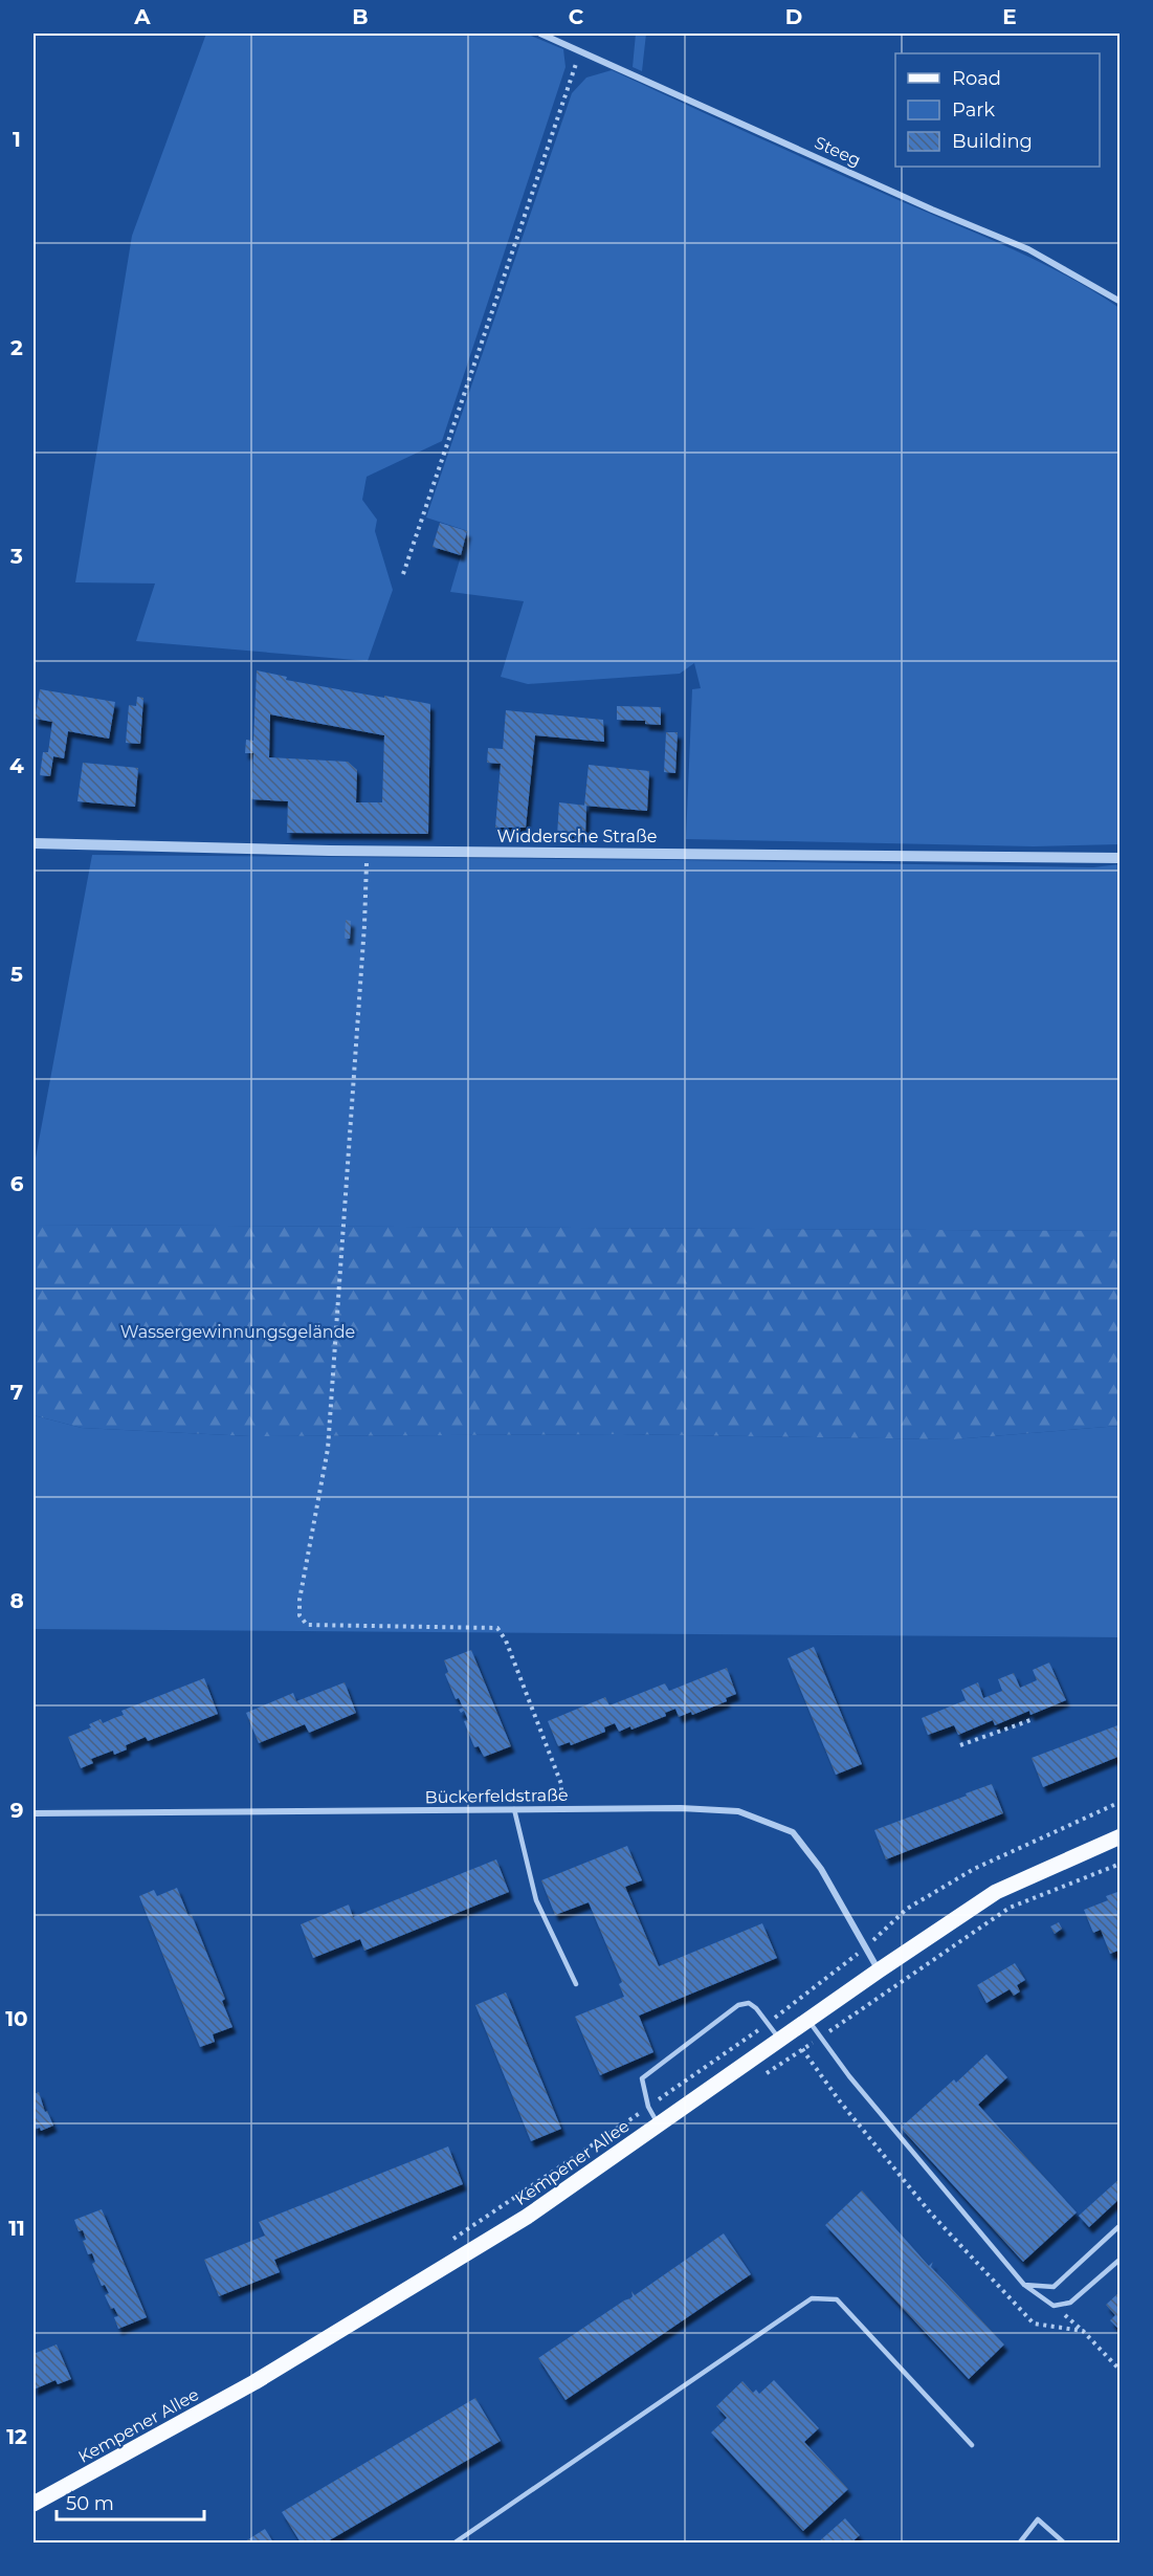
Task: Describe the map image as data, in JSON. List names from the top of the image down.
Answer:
{
  "streets": {
    "main road": ["Kempener Allee"],
    "street": ["Steeg", "Widdersche Straße", "Bückerfeldstraße"]
  },
  "crossings": [
    ["Bückerfeldstraße", "Kempener Allee"]
  ],
  "parks": ["Wassergewinnungsgelände"],
  "legend": ["Road", "Park", "Building"],
  "scale_bar": "50 m",
  "grid": {
    "columns": [
      "A",
      "B",
      "C",
      "D",
      "E"
    ],
    "rows": [
      "1",
      "2",
      "3",
      "4",
      "5",
      "6",
      "7",
      "8",
      "9",
      "10",
      "11",
      "12"
    ]
  }
}
